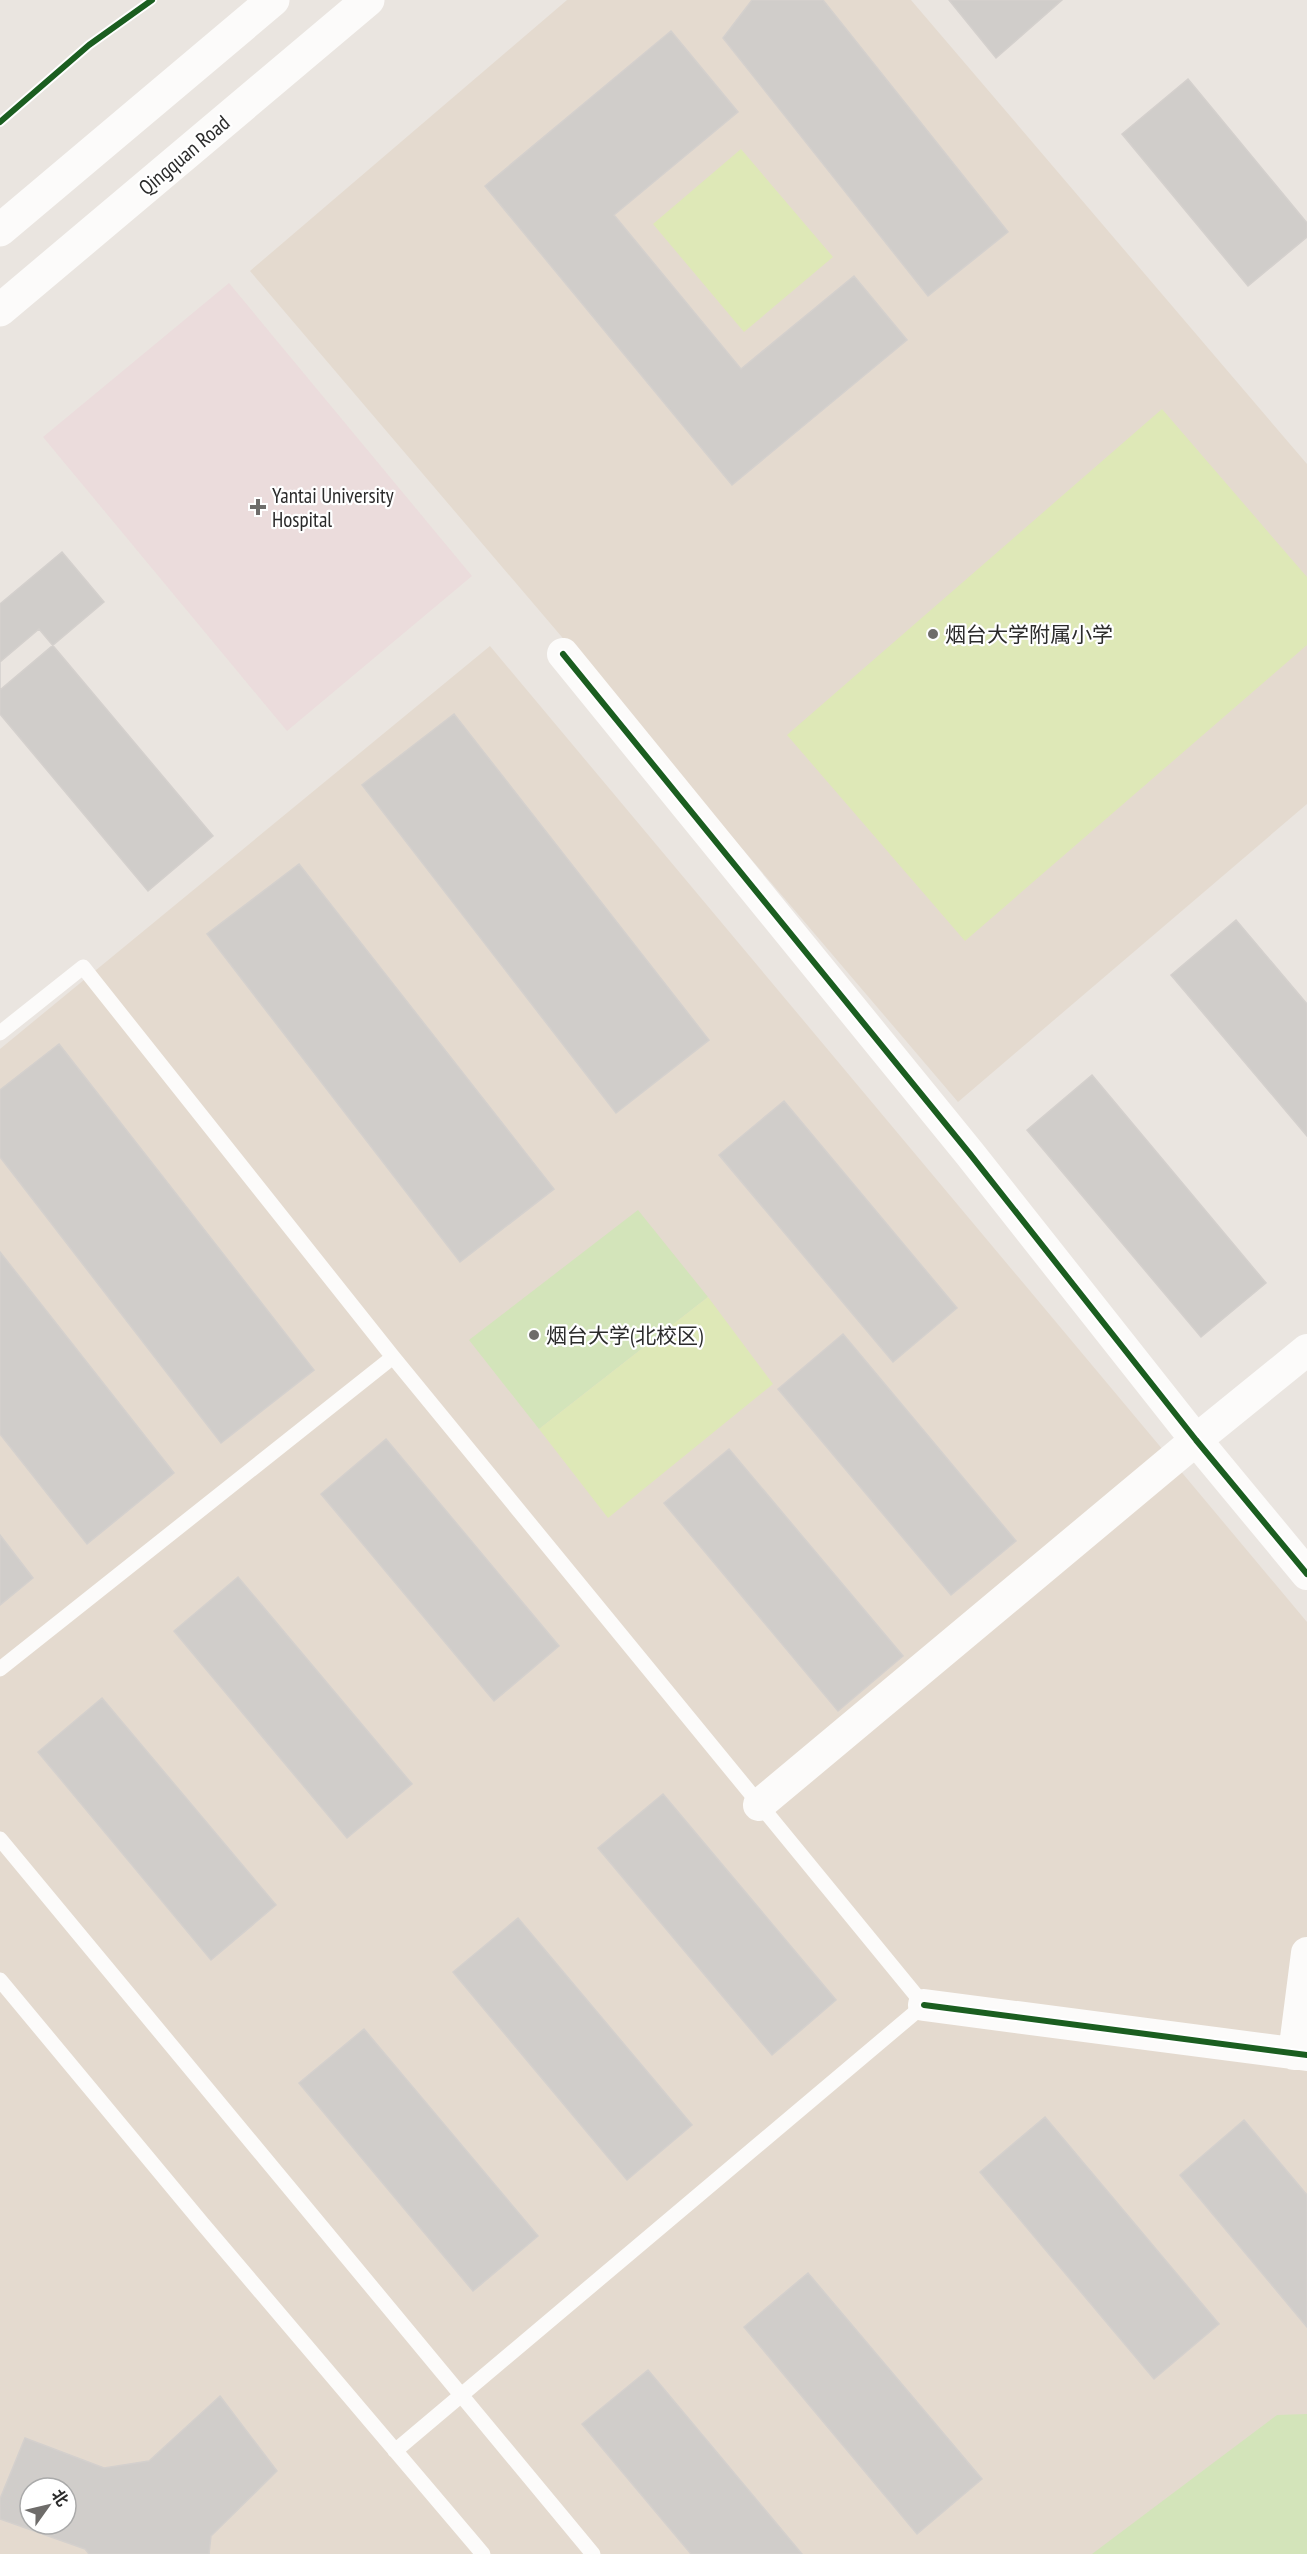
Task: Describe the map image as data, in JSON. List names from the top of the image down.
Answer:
{
  "streets": {
    "main road": ["Qingquan Road"]
  },
  "places": {
    "health": ["Yantai University Hospital"],
    "other": ["烟台大学附属小学", "烟台大学(北校区)"]
  },
  "north": "top right"
}
